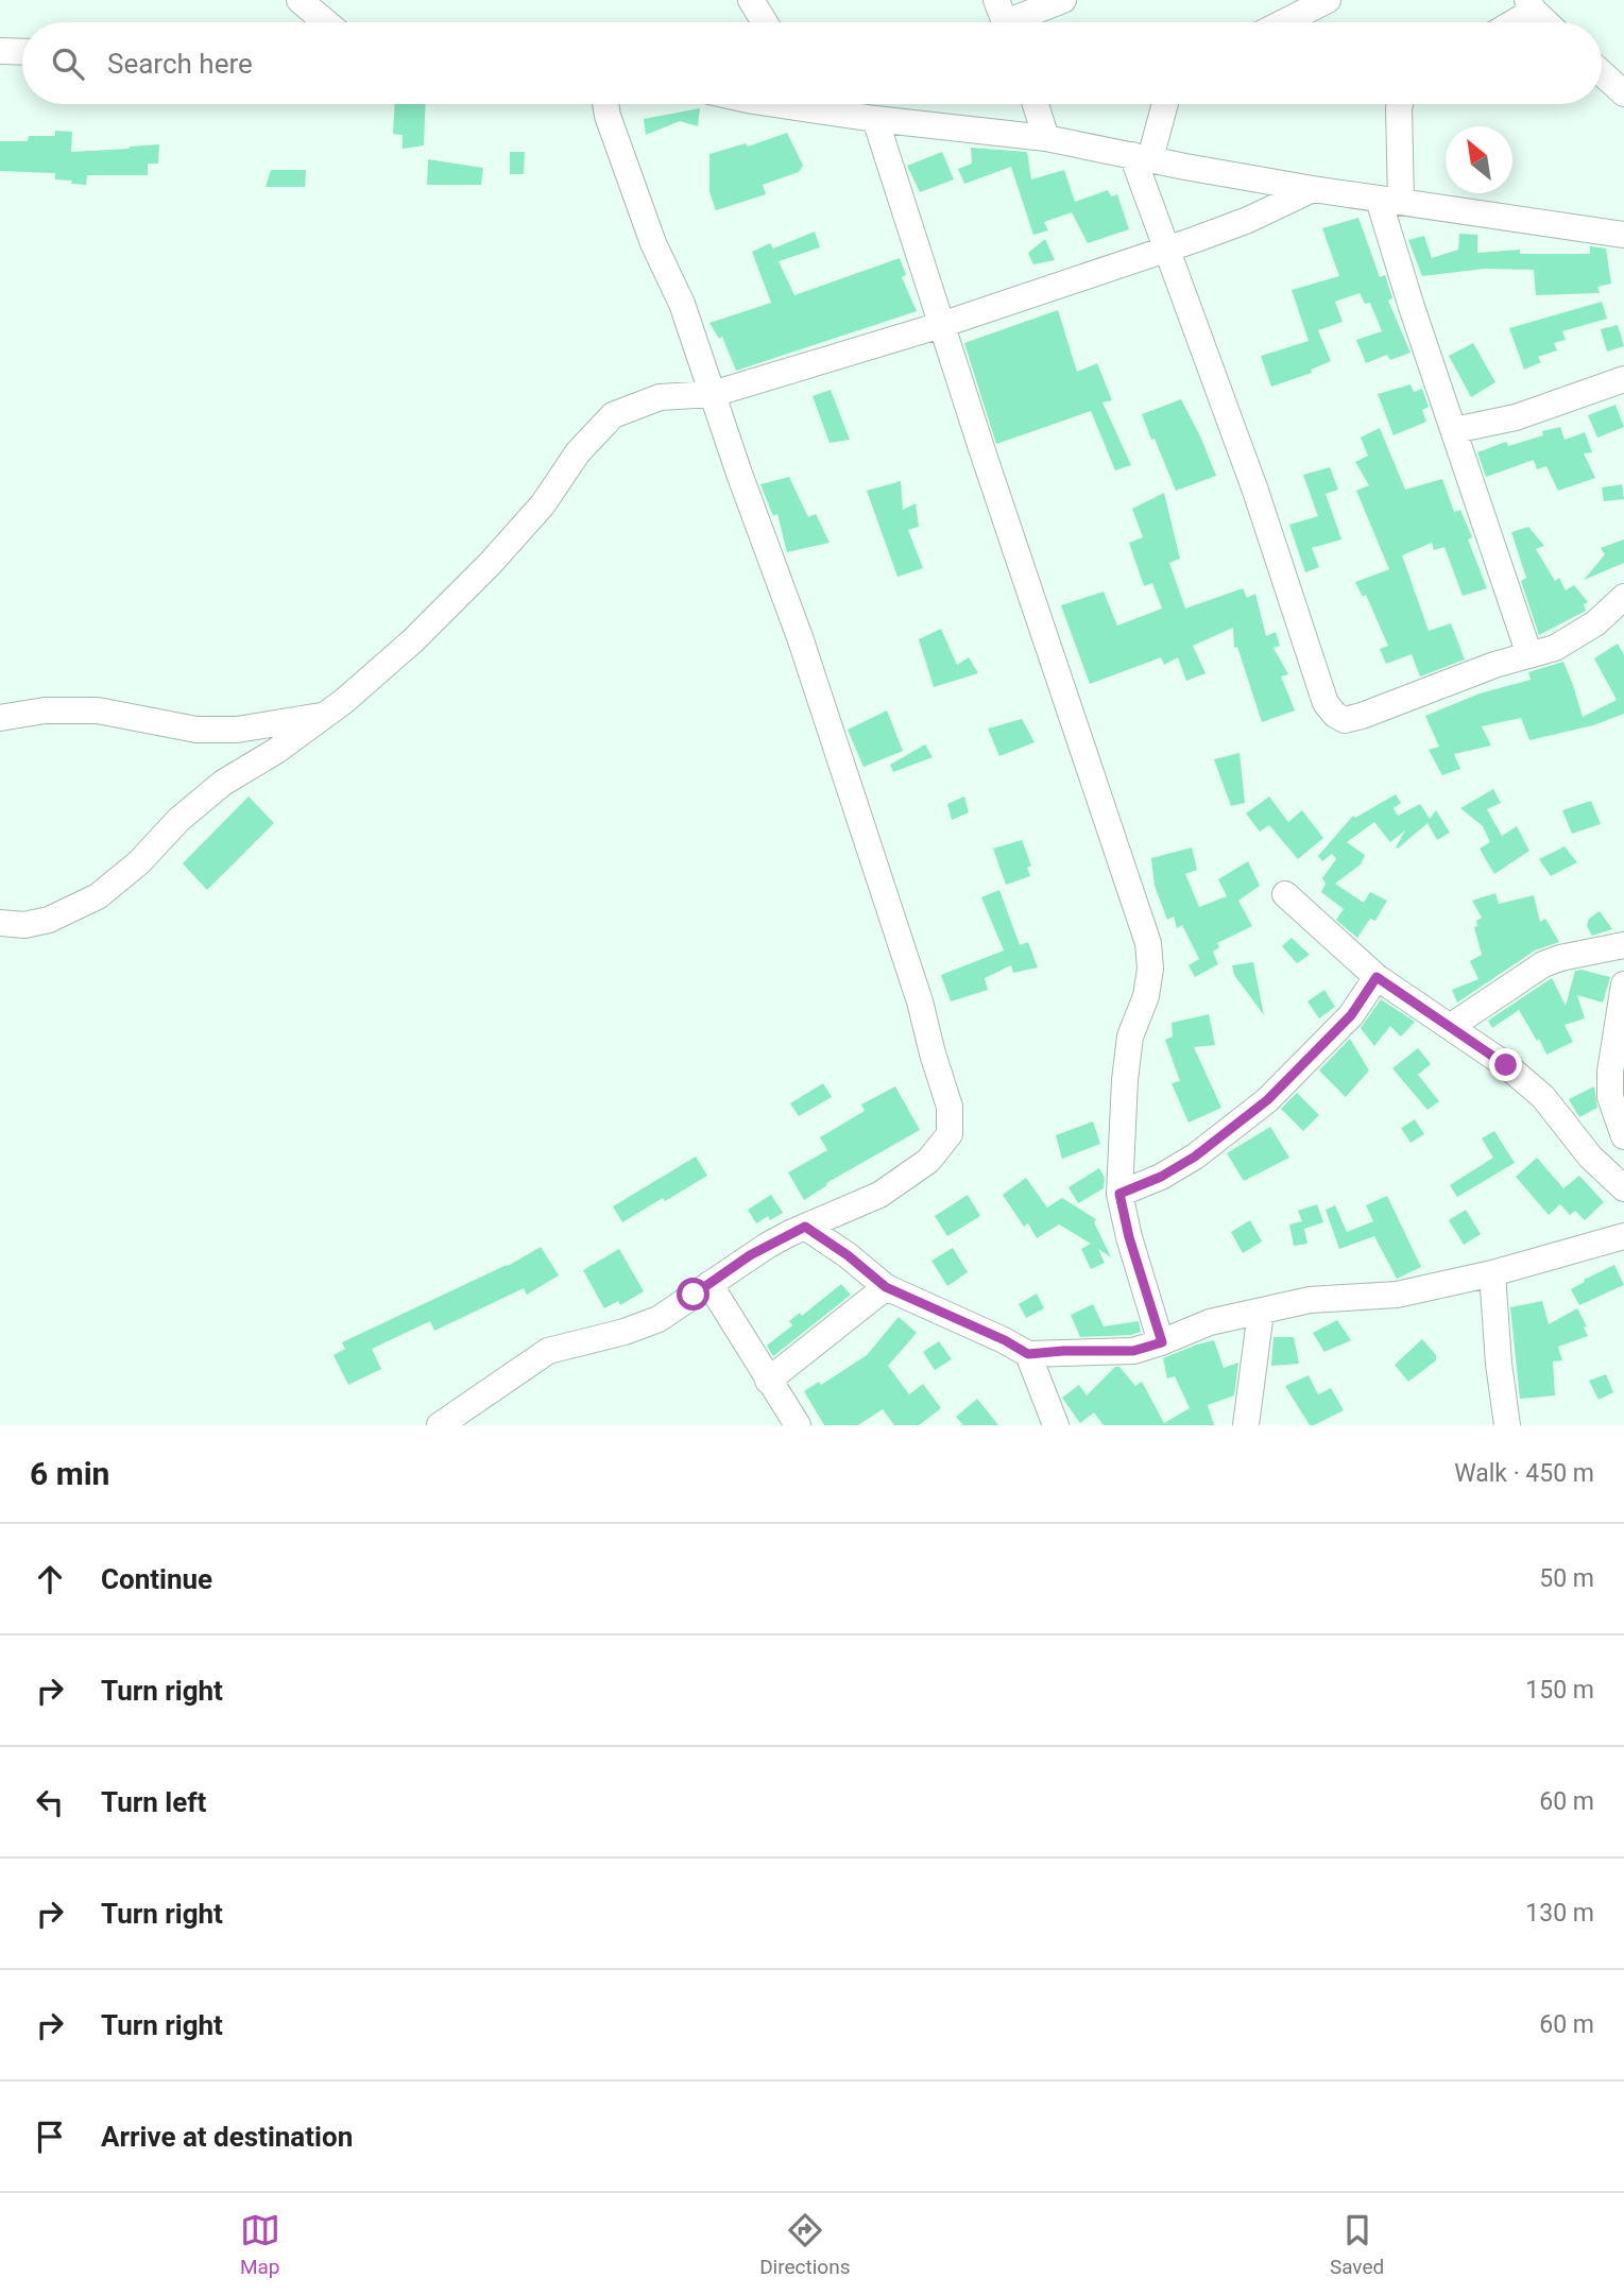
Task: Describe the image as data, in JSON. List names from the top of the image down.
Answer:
{
  "north": "top left",
  "page": {
    "search": "Search here",
    "heading": ["6 min", "Walk · 450 m"],
    "list": [
      ["Continue", "50 m"],
      ["Turn right", "150 m"],
      ["Turn left", "60 m"],
      ["Turn right", "130 m"],
      ["Turn right", "60 m"],
      "Arrive at destination"
    ],
    "nav": ["Map", "Directions", "Saved"]
  }
}
